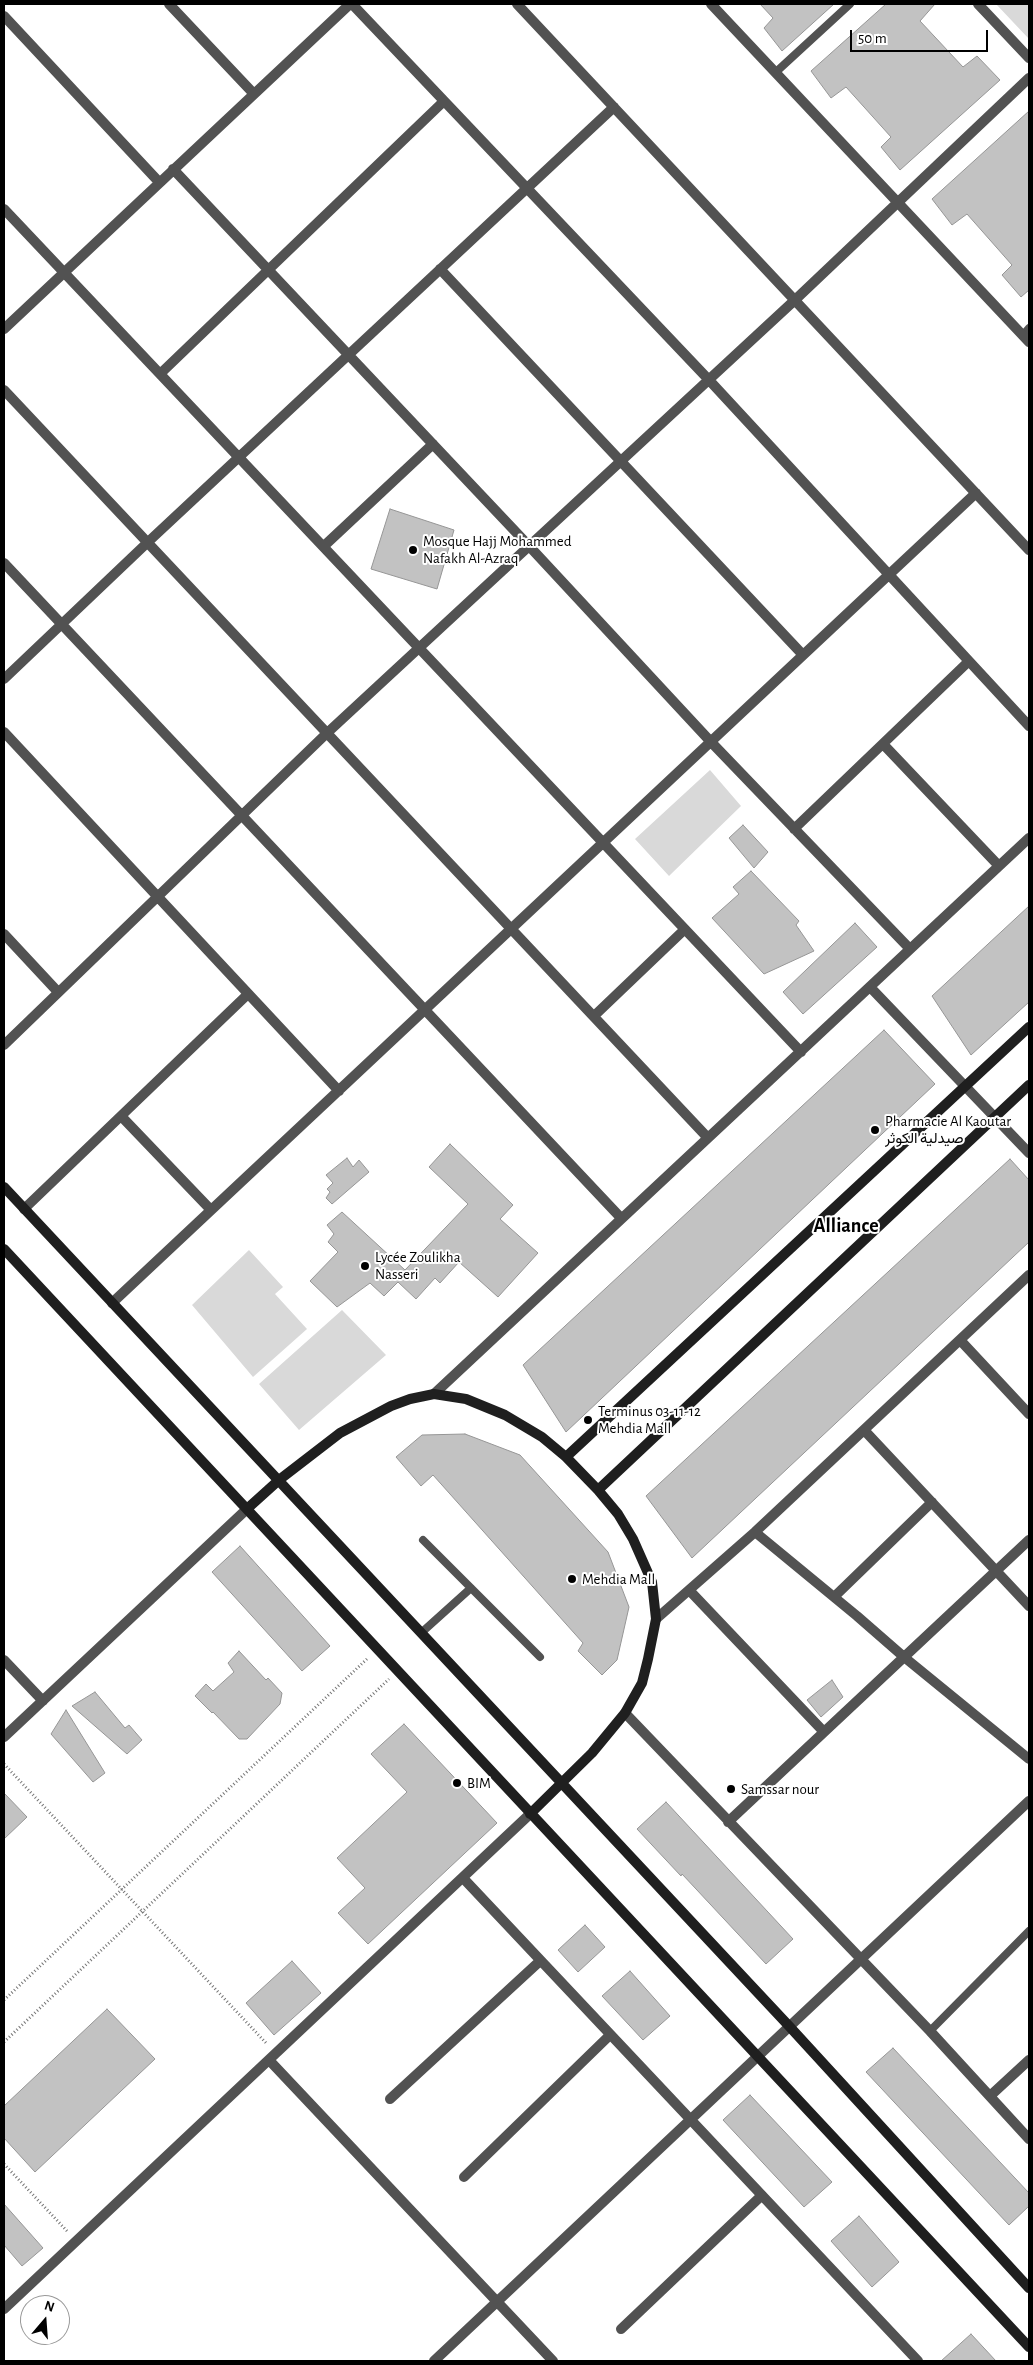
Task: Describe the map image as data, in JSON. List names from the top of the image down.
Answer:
{
  "districts": ["Alliance"],
  "places": [
    "Mosque Hajj Mohammed Nafakh Al-Azraq",
    "Pharmacie Al Kaoutar صيدلية الكوثر",
    "Lycée Zoulikha Nasseri",
    "Terminus 03-11-12 Mehdia Mall",
    "Mehdia Mall",
    "BIM",
    "Samssar nour"
  ],
  "scale_bar": "50 m",
  "north": "top"
}
